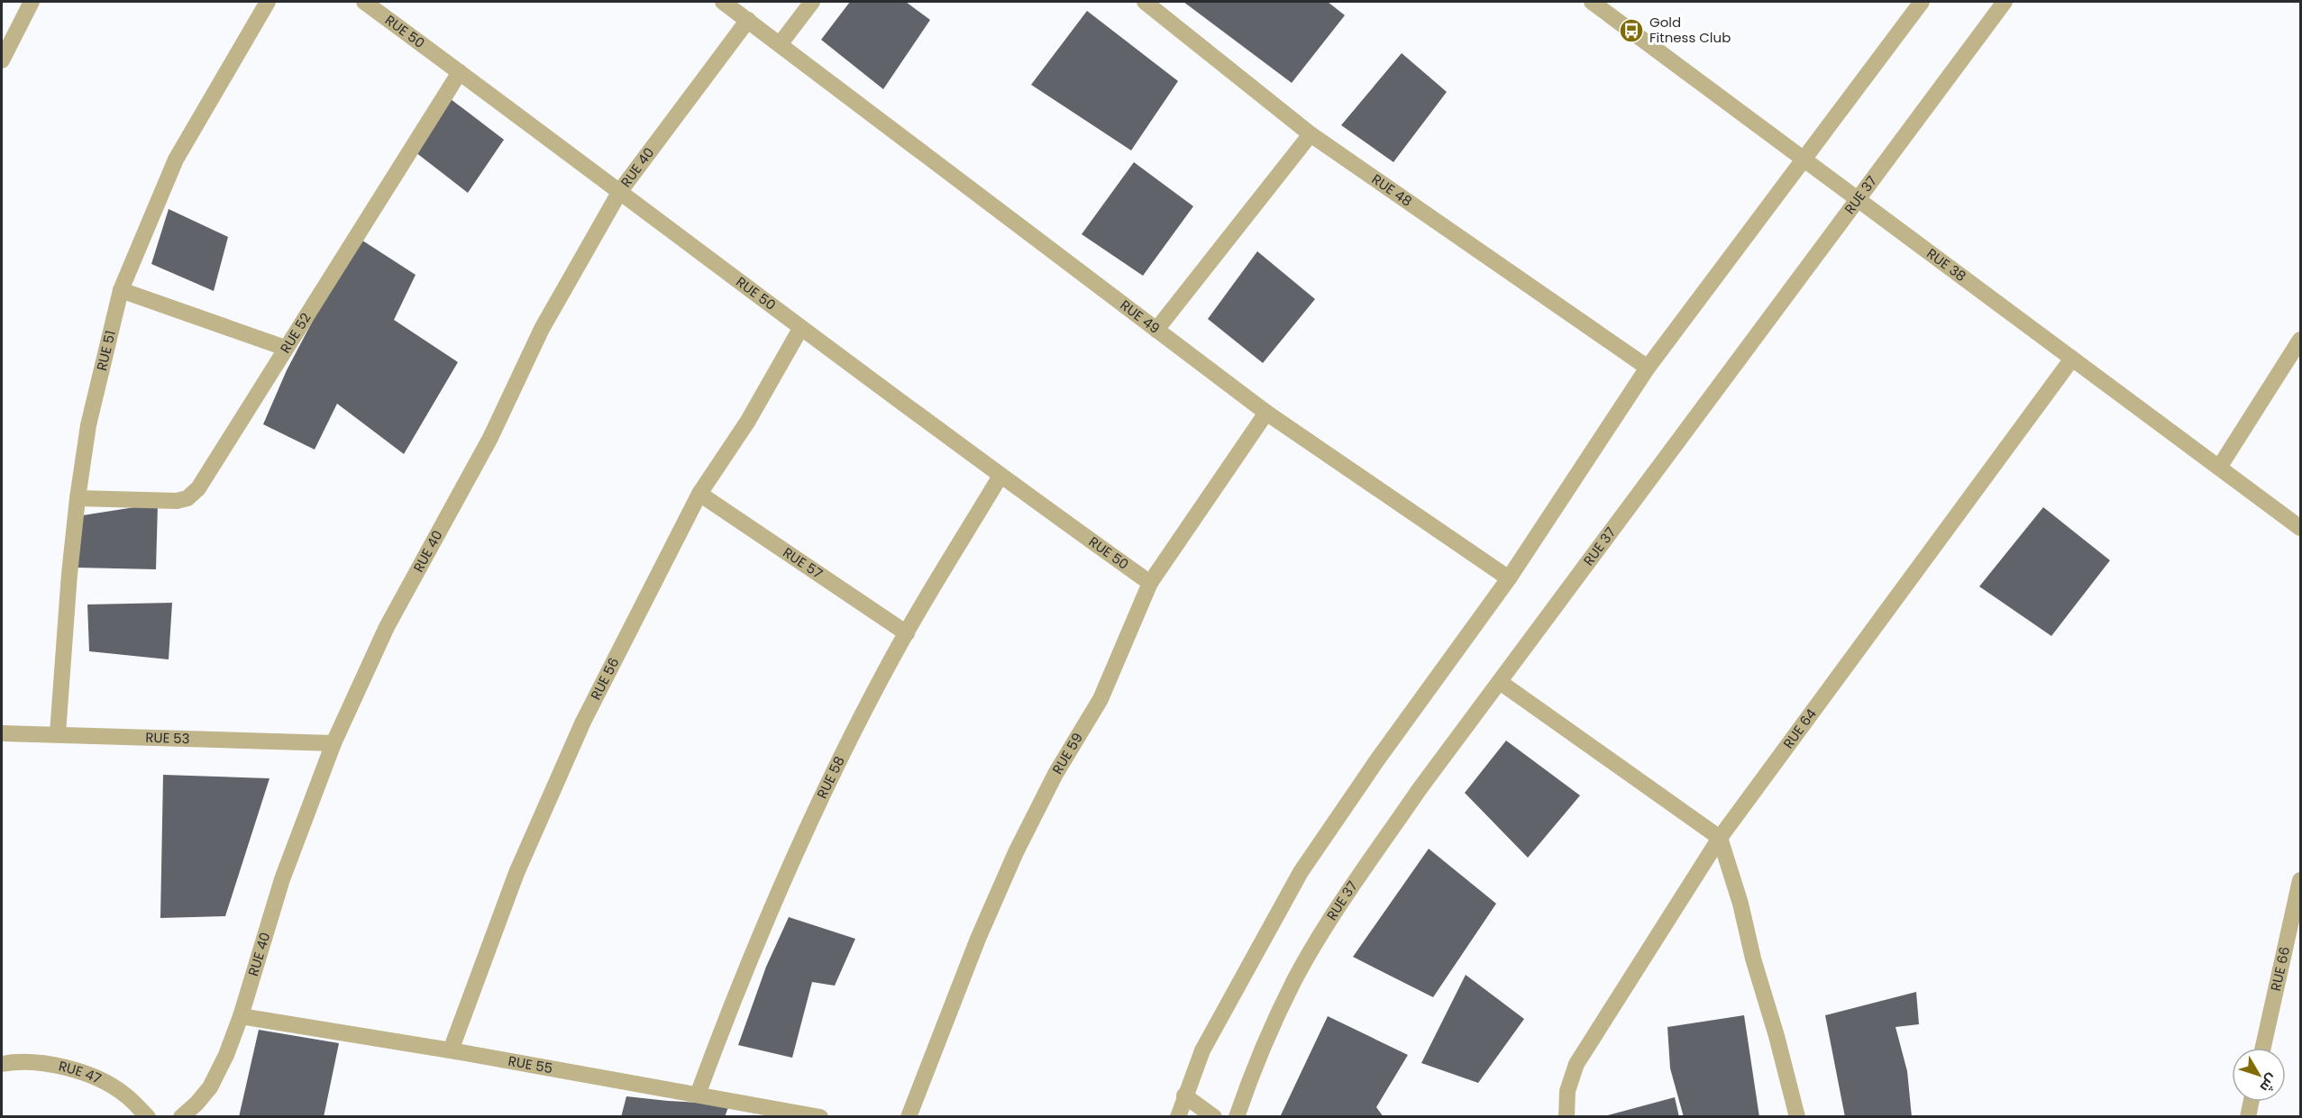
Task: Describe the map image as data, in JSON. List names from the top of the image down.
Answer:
{
  "streets": {
    "street": [
      "RUE 50",
      "RUE 40",
      "RUE 48",
      "RUE 37",
      "RUE 38",
      "RUE 49",
      "RUE 52",
      "RUE 51",
      "RUE 57",
      "RUE 56",
      "RUE 64",
      "RUE 53",
      "RUE 59",
      "RUE 58",
      "RUE 66",
      "RUE 55",
      "RUE 47"
    ]
  },
  "crossings": [
    ["RUE 50", "RUE 40"],
    ["RUE 50", "RUE 52"],
    ["RUE 50", "RUE 56"],
    ["RUE 50", "RUE 59"],
    ["RUE 50", "RUE 58"],
    ["RUE 40", "RUE 53"],
    ["RUE 40", "RUE 55"],
    ["RUE 37", "RUE 38"],
    ["RUE 38", "RUE 64"],
    ["RUE 49", "RUE 59"],
    ["RUE 52", "RUE 51"],
    ["RUE 51", "RUE 53"],
    ["RUE 57", "RUE 56"],
    ["RUE 57", "RUE 58"],
    ["RUE 56", "RUE 55"],
    ["RUE 58", "RUE 55"]
  ],
  "places": {
    "bus stop": ["Gold Fitness Club"]
  },
  "north": "bottom right"
}
